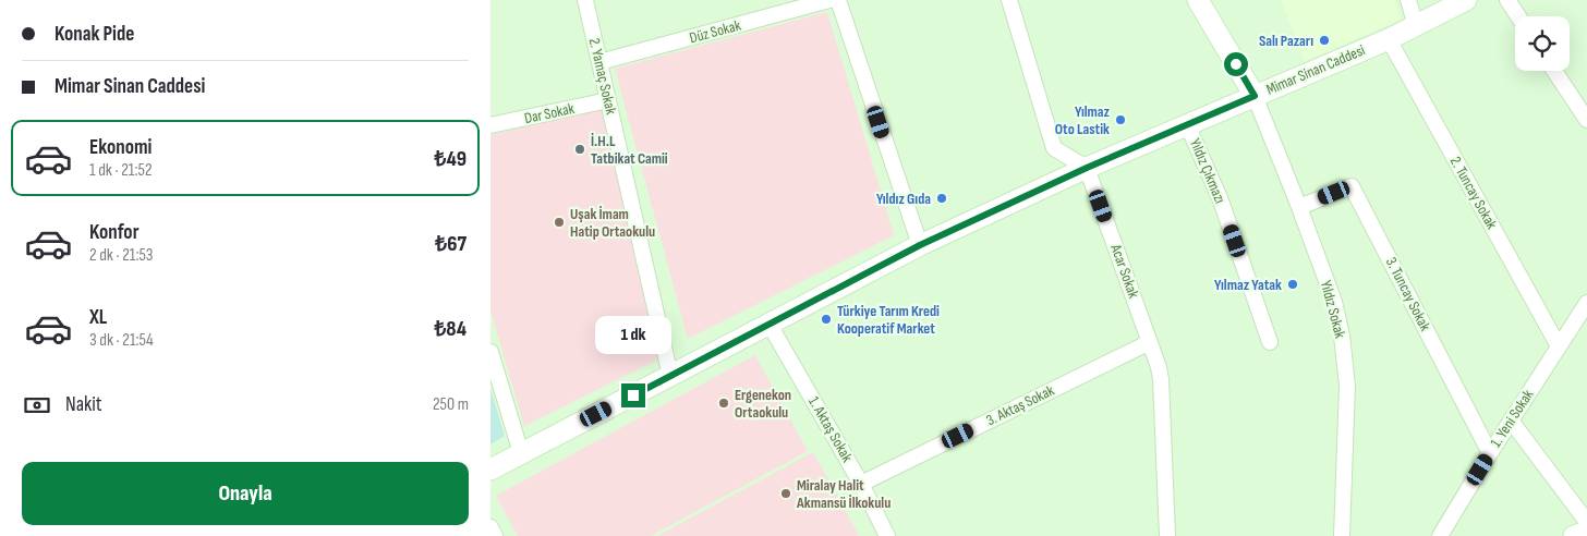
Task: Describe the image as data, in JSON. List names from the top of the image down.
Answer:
{
  "streets": {
    "street": [
      "Düz Sokak",
      "Mimar Sinan Caddesi",
      "2. Yamaç Sokak",
      "Dar Sokak",
      "Yıldız Çıkmazı",
      "2. Tuncay Sokak",
      "Acar Sokak",
      "3. Tuncay Sokak",
      "Yıldız Sokak",
      "3. Aktaş Sokak",
      "1. Yeni Sokak",
      "1. Aktaş Sokak"
    ]
  },
  "crossings": [
    ["Düz Sokak", "2. Yamaç Sokak"],
    ["Mimar Sinan Caddesi", "2. Yamaç Sokak"],
    ["Mimar Sinan Caddesi", "Yıldız Çıkmazı"],
    ["Mimar Sinan Caddesi", "2. Tuncay Sokak"],
    ["Mimar Sinan Caddesi", "Acar Sokak"],
    ["Mimar Sinan Caddesi", "Yıldız Sokak"],
    ["Mimar Sinan Caddesi", "1. Aktaş Sokak"],
    ["2. Yamaç Sokak", "Dar Sokak"],
    ["2. Tuncay Sokak", "1. Yeni Sokak"],
    ["Acar Sokak", "3. Aktaş Sokak"],
    ["3. Tuncay Sokak", "Yıldız Sokak"],
    ["3. Tuncay Sokak", "1. Yeni Sokak"],
    ["3. Aktaş Sokak", "1. Aktaş Sokak"]
  ],
  "places": [
    "Salı Pazarı",
    "Yılmaz Oto Lastik",
    "İ.H.L Tatbikat Camii",
    "Yıldız Gıda",
    "Uşak İmam Hatip Ortaokulu",
    "Yılmaz Yatak",
    "Türkiye Tarım Kredi Kooperatif Market",
    "Ergenekon Ortaokulu",
    "Miralay Halit Akmansü İlkokulu"
  ],
  "page": {
    "banner": ["Konak Pide", "Mimar Sinan Caddesi"],
    "list": [
      {
        "name": "Ekonomi",
        "note": "1 dk · 21:52",
        "value": "₺49"
      },
      {
        "name": "Konfor",
        "note": "2 dk · 21:53",
        "value": "₺67"
      },
      {
        "name": "XL",
        "note": "3 dk · 21:54",
        "value": "₺84"
      }
    ],
    "bubble": "1 dk",
    "pay": ["Nakit", "250 m"],
    "buttons": "Onayla"
  }
}
